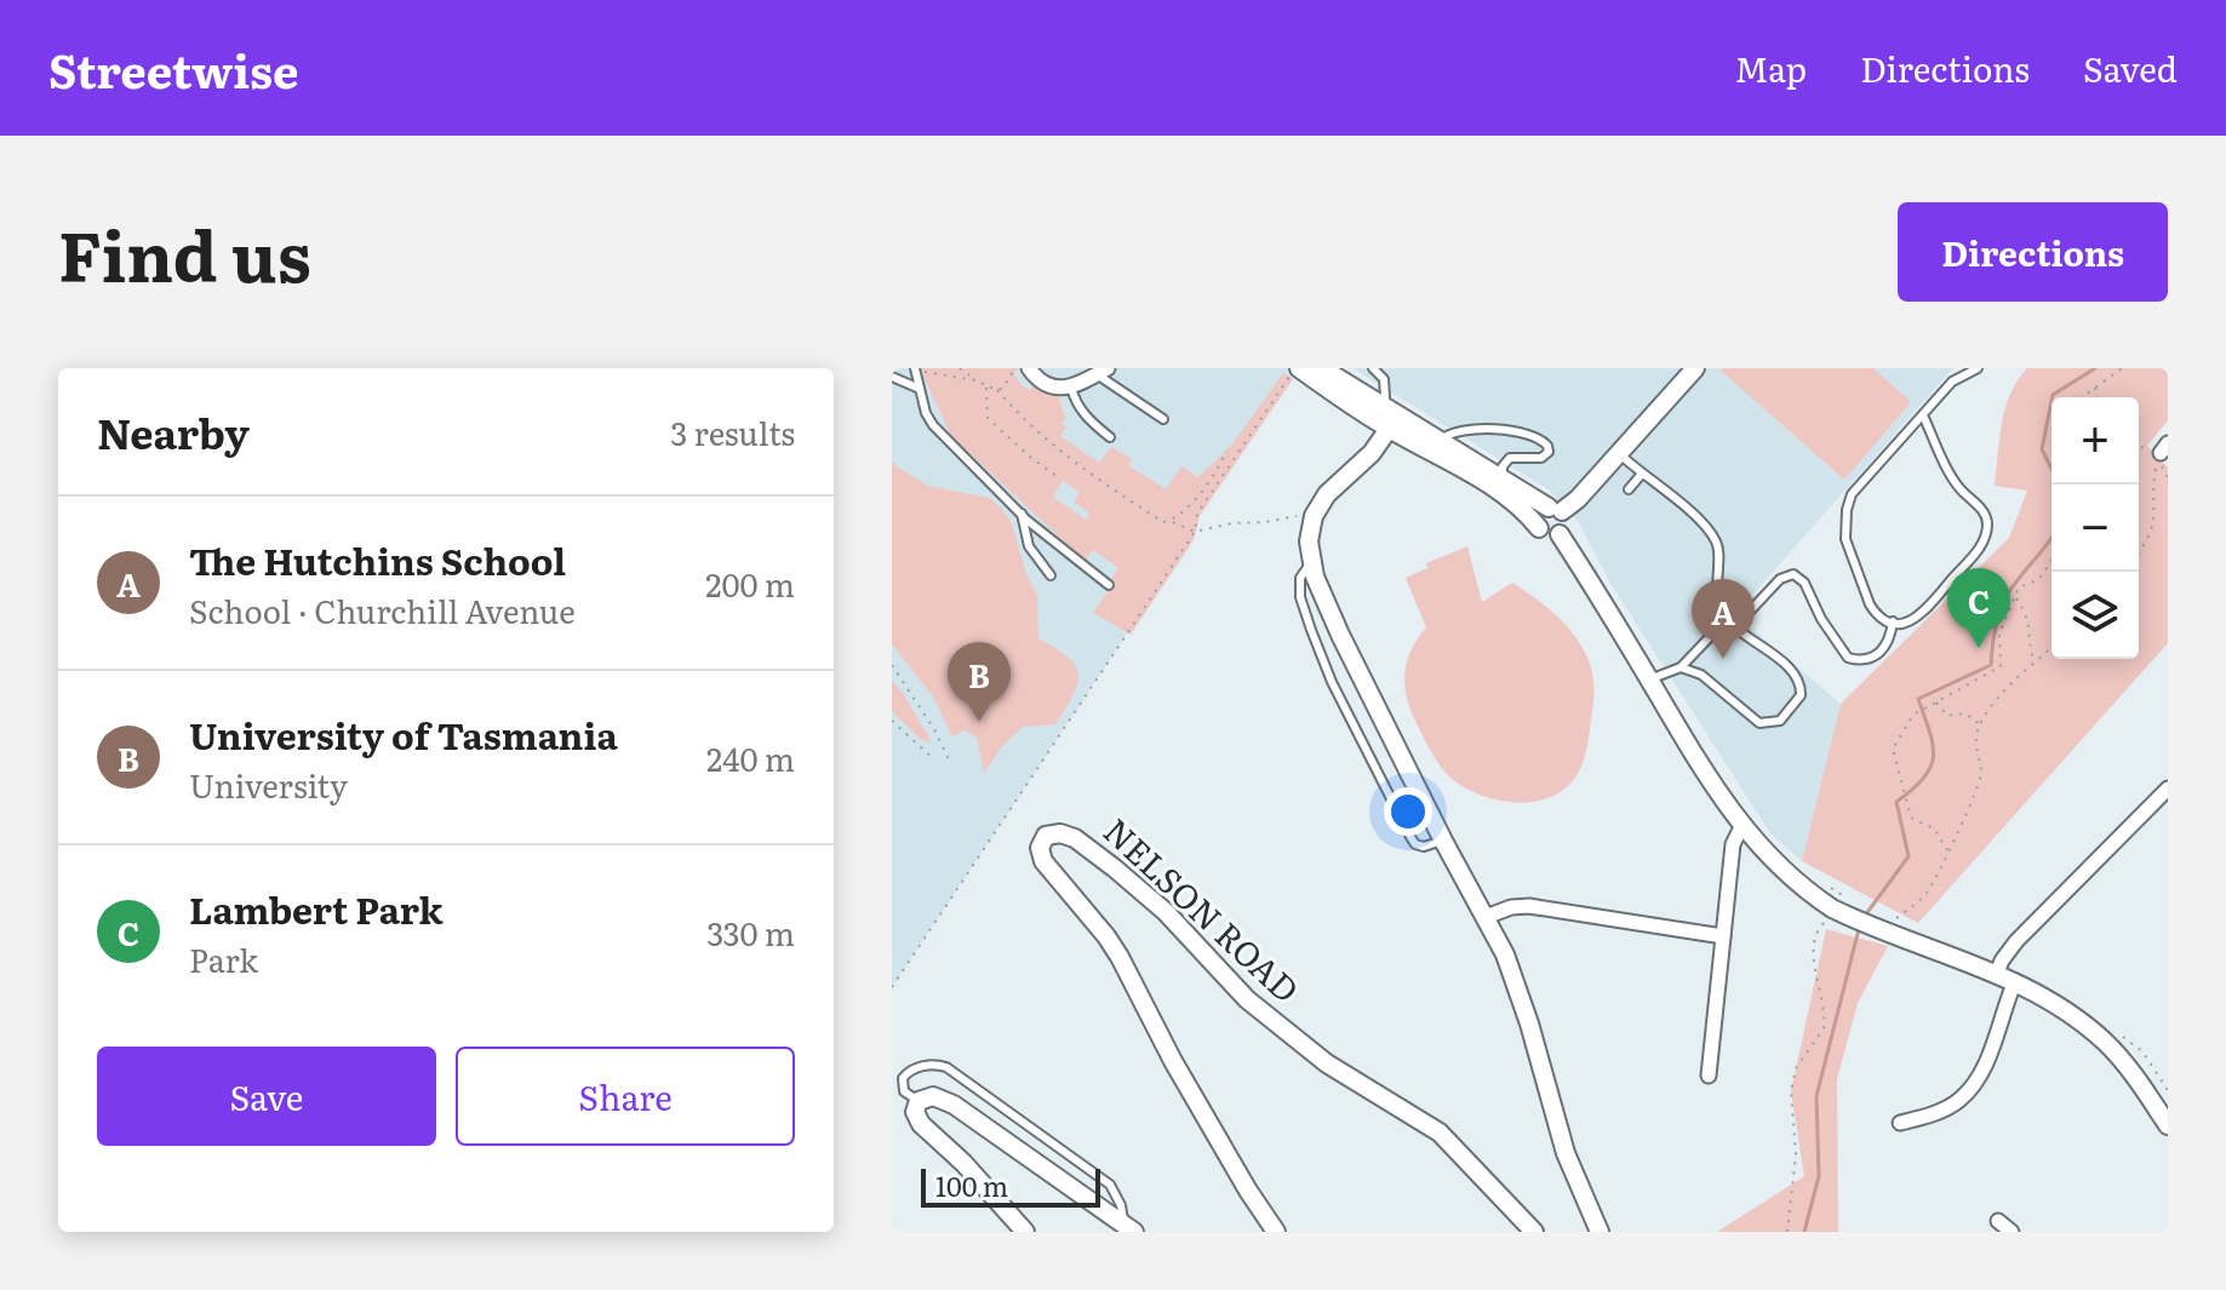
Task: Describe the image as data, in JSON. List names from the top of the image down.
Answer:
{
  "streets": {
    "street": ["NELSON ROAD"]
  },
  "scale_bar": "100 m",
  "page": {
    "header": "Streetwise",
    "nav": ["Map", "Directions", "Saved"],
    "title": "Find us",
    "buttons": [
      "Directions",
      ["Save", "Share"]
    ],
    "heading": ["Nearby", "3 results"],
    "map_buttons": ["+", "−"],
    "list": [
      {
        "mark": "A",
        "name": "The Hutchins School",
        "note": "School · Churchill Avenue",
        "value": "200 m"
      },
      {
        "mark": "B",
        "name": "University of Tasmania",
        "note": "University",
        "value": "240 m"
      },
      {
        "mark": "C",
        "name": "Lambert Park",
        "note": "Park",
        "value": "330 m"
      }
    ],
    "pins": ["C", "A", "B"],
    "scale": "100 m"
  }
}
